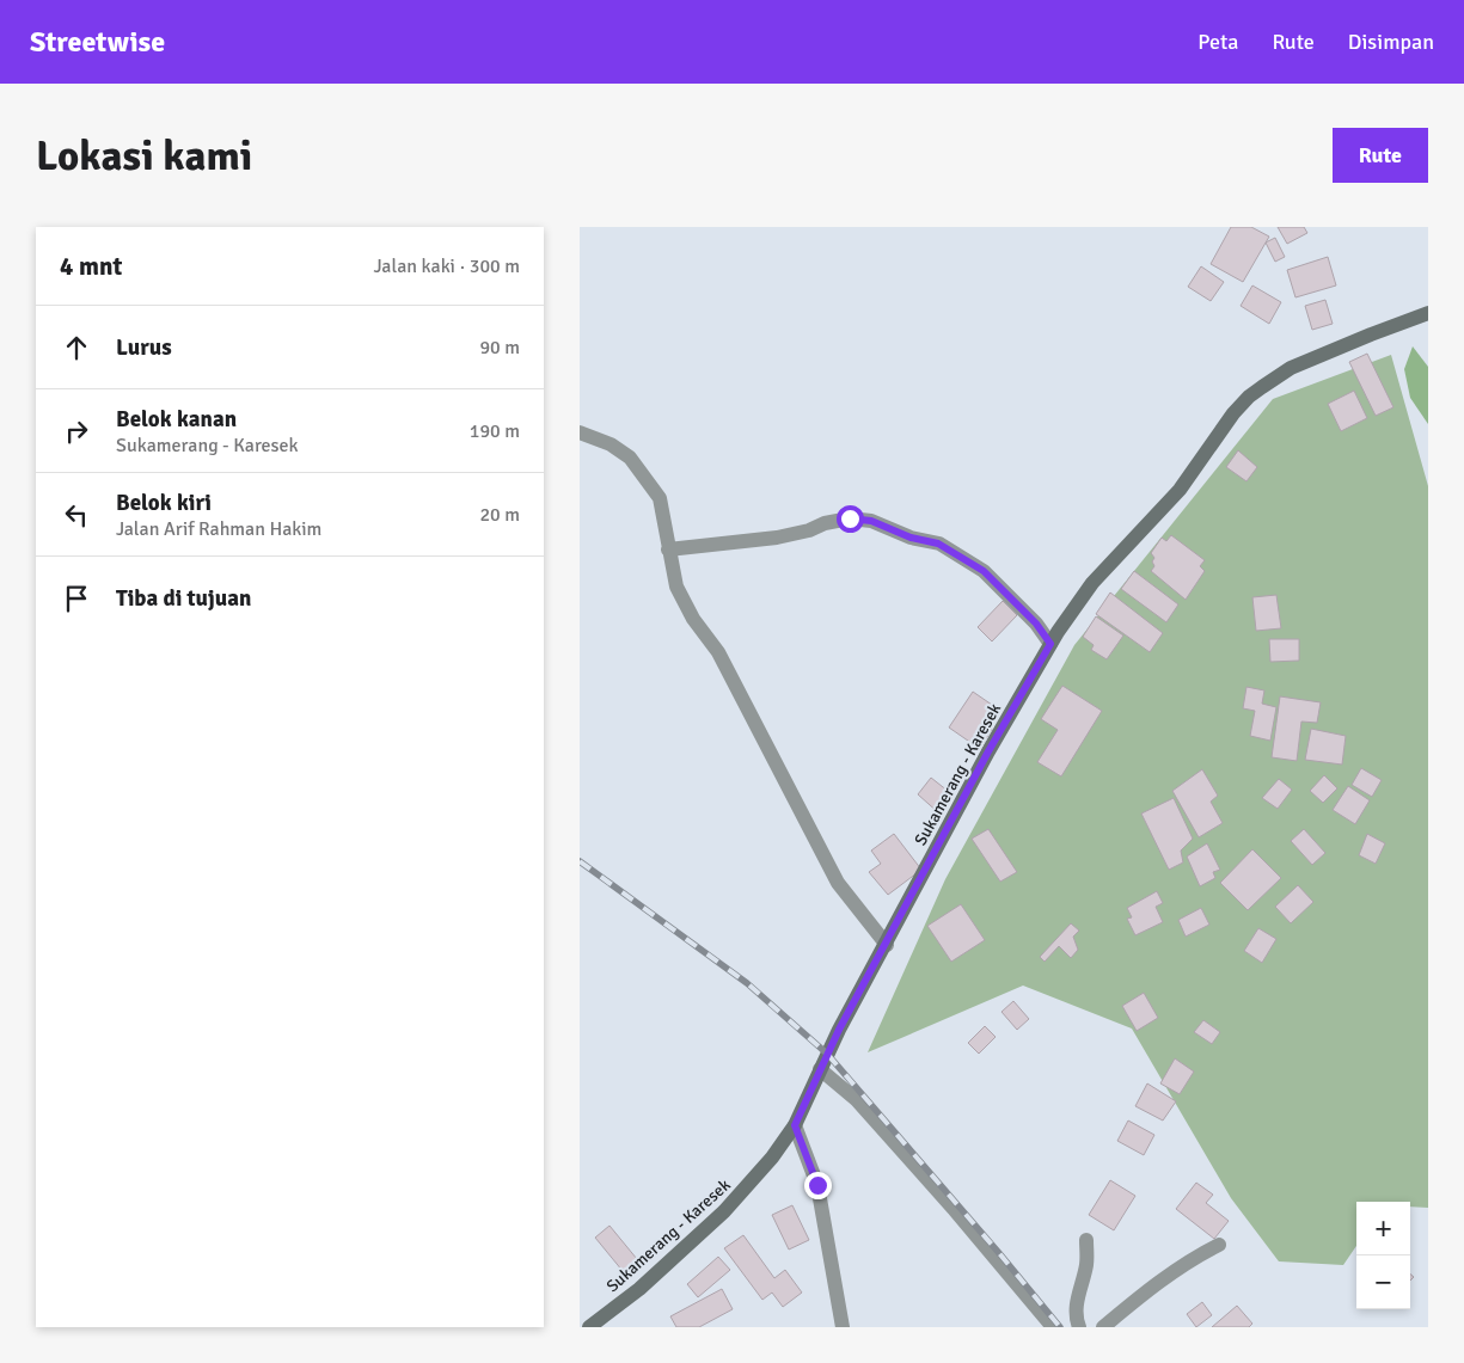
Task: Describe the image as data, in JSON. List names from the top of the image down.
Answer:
{
  "streets": {
    "street": ["Sukamerang - Karesek"]
  },
  "page": {
    "header": "Streetwise",
    "nav": ["Peta", "Rute", "Disimpan"],
    "buttons": "Rute",
    "title": "Lokasi kami",
    "heading": ["4 mnt", "Jalan kaki · 300 m"],
    "list": [
      ["Lurus", "90 m"],
      ["Belok kanan", "Sukamerang - Karesek", "190 m"],
      ["Belok kiri", "Jalan Arif Rahman Hakim", "20 m"],
      "Tiba di tujuan"
    ],
    "map_buttons": ["+", "−"]
  }
}
